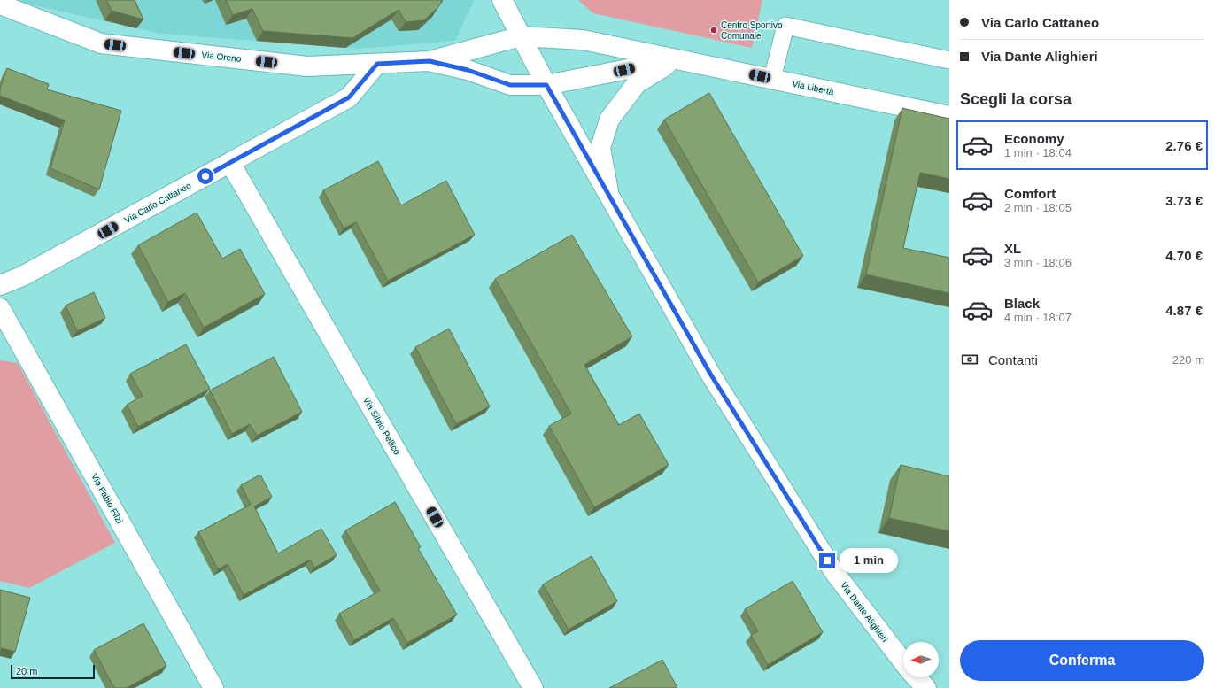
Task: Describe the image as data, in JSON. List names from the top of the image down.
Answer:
{
  "streets": {
    "street": [
      "Via Oreno",
      "Via Libertà",
      "Via Carlo Cattaneo",
      "Via Silvio Pellico",
      "Via Fabio Filzi",
      "Via Dante Alighieri"
    ]
  },
  "crossings": [
    ["Via Oreno", "Via Libertà"],
    ["Via Oreno", "Via Carlo Cattaneo"],
    ["Via Oreno", "Via Dante Alighieri"],
    ["Via Libertà", "Via Dante Alighieri"],
    ["Via Carlo Cattaneo", "Via Silvio Pellico"]
  ],
  "places": ["Centro Sportivo Comunale"],
  "scale_bar": "20 m",
  "north": "left",
  "page": {
    "banner": ["Via Carlo Cattaneo", "Via Dante Alighieri"],
    "heading": "Scegli la corsa",
    "list": [
      {
        "name": "Economy",
        "note": "1 min · 18:04",
        "value": "2.76 €"
      },
      {
        "name": "Comfort",
        "note": "2 min · 18:05",
        "value": "3.73 €"
      },
      {
        "name": "XL",
        "note": "3 min · 18:06",
        "value": "4.70 €"
      },
      {
        "name": "Black",
        "note": "4 min · 18:07",
        "value": "4.87 €"
      }
    ],
    "pay": ["Contanti", "220 m"],
    "bubble": "1 min",
    "buttons": "Conferma",
    "scale": "20 m"
  }
}
